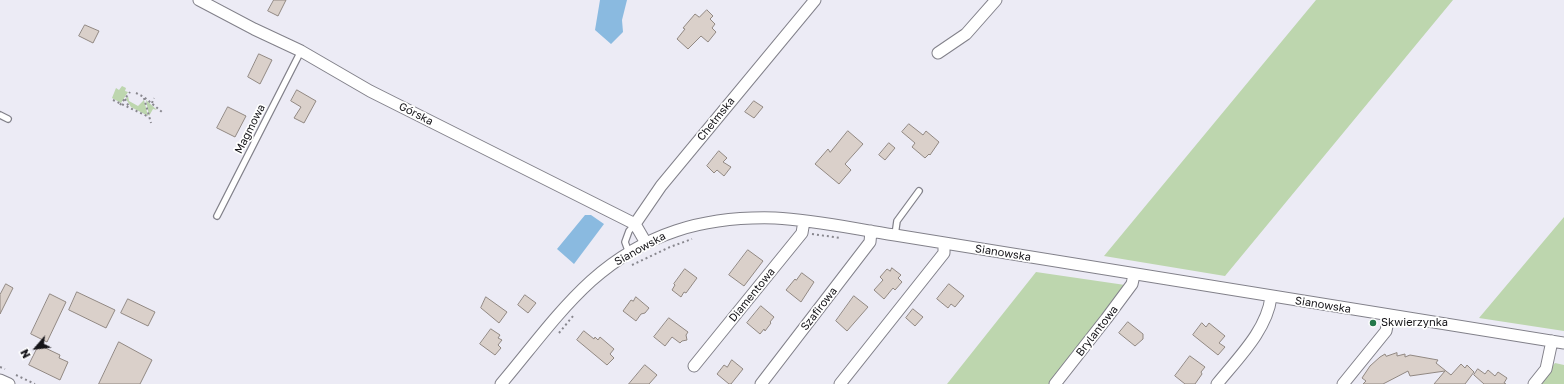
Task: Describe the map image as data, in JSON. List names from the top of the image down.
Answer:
{
  "streets": {
    "street": [
      "Górska",
      "Chełmska",
      "Sianowska",
      "Diamentowa",
      "Szafirowa",
      "Brylantowa"
    ],
    "lane": ["Magmowa"]
  },
  "crossings": [
    ["Górska", "Chełmska"],
    ["Górska", "Magmowa"],
    ["Sianowska", "Diamentowa"],
    ["Sianowska", "Szafirowa"],
    ["Sianowska", "Brylantowa"]
  ],
  "places": ["Skwierzynka"],
  "north": "bottom left"
}
